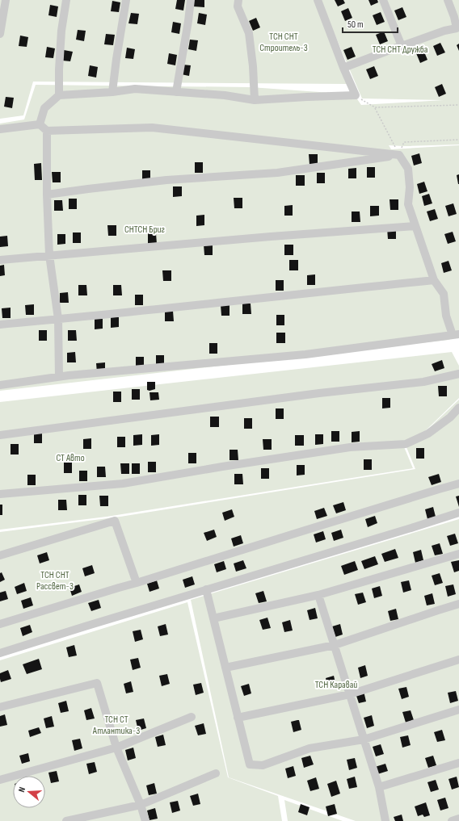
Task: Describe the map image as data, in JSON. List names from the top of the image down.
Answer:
{
  "parks": [
    "ТСН СНТ Строитель-3",
    "ТСН СНТ Дружба",
    "СНТСН Бриг",
    "СТ Авто",
    "ТСН СНТ Рассвет-3",
    "ТСН Каравай",
    "ТСН СТ Атлантика-3"
  ],
  "scale_bar": "50 m",
  "north": "left"
}
